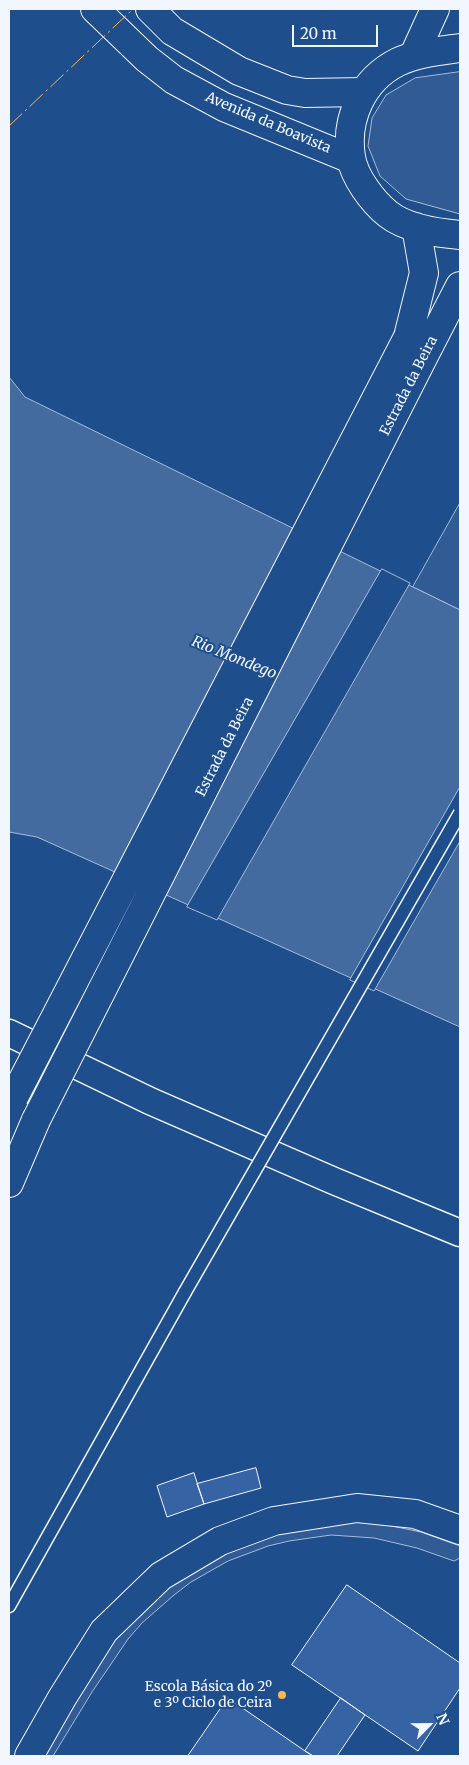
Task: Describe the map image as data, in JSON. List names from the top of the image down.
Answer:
{
  "streets": {
    "main road": ["Avenida da Boavista", "Estrada da Beira"]
  },
  "water": ["Rio Mondego"],
  "places": ["Escola Básica do 2º e 3º Ciclo de Ceira"],
  "scale_bar": "20 m",
  "north": "top right"
}
